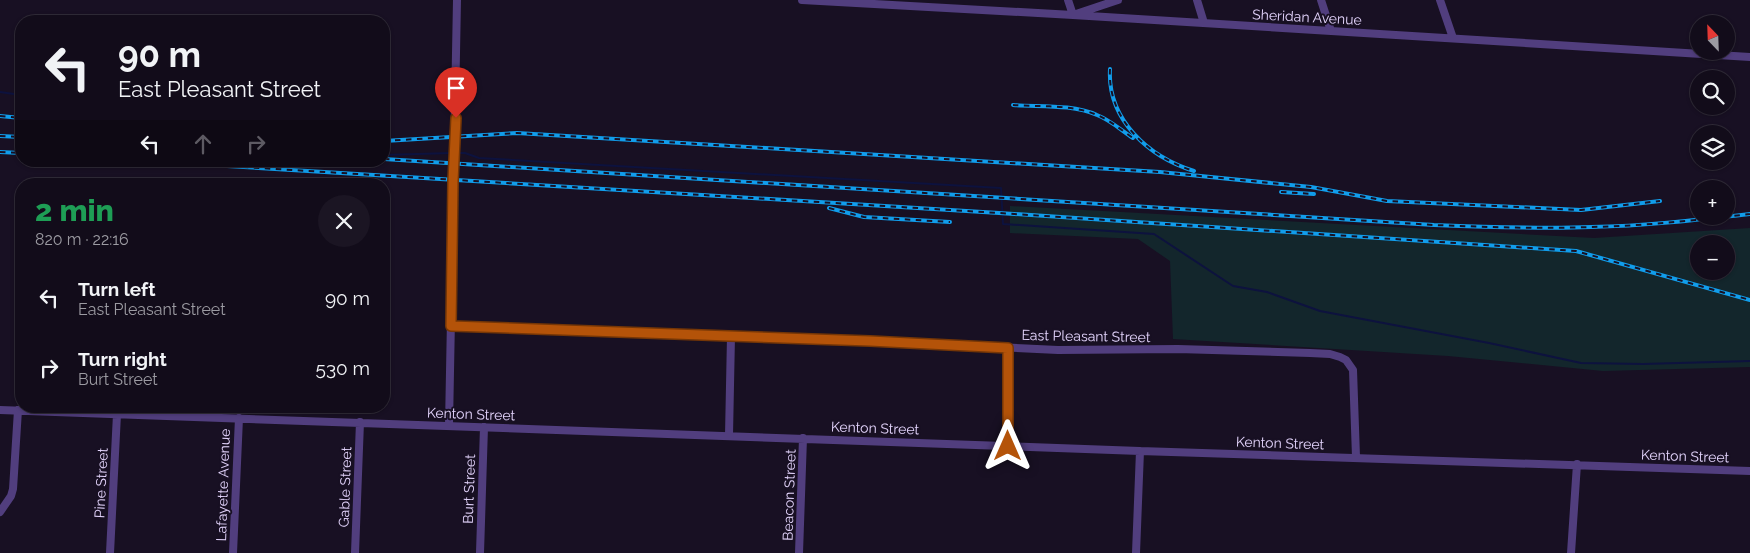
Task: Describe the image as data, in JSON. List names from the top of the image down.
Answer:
{
  "streets": {
    "street": [
      "Sheridan Avenue",
      "East Pleasant Street",
      "Kenton Street",
      "Pine Street",
      "Lafayette Avenue",
      "Gable Street",
      "Burt Street",
      "Beacon Street"
    ]
  },
  "crossings": [
    ["East Pleasant Street", "Kenton Street"],
    ["Kenton Street", "Pine Street"],
    ["Kenton Street", "Lafayette Avenue"],
    ["Kenton Street", "Gable Street"],
    ["Kenton Street", "Burt Street"],
    ["Kenton Street", "Beacon Street"]
  ],
  "north": "top left",
  "page": {
    "map_buttons": ["+", "−"],
    "turn": ["90 m", "East Pleasant Street"],
    "heading": ["2 min", "820 m · 22:16"],
    "list": [
      {
        "name": "Turn left",
        "note": "East Pleasant Street",
        "value": "90 m"
      },
      {
        "name": "Turn right",
        "note": "Burt Street",
        "value": "530 m"
      }
    ]
  }
}
